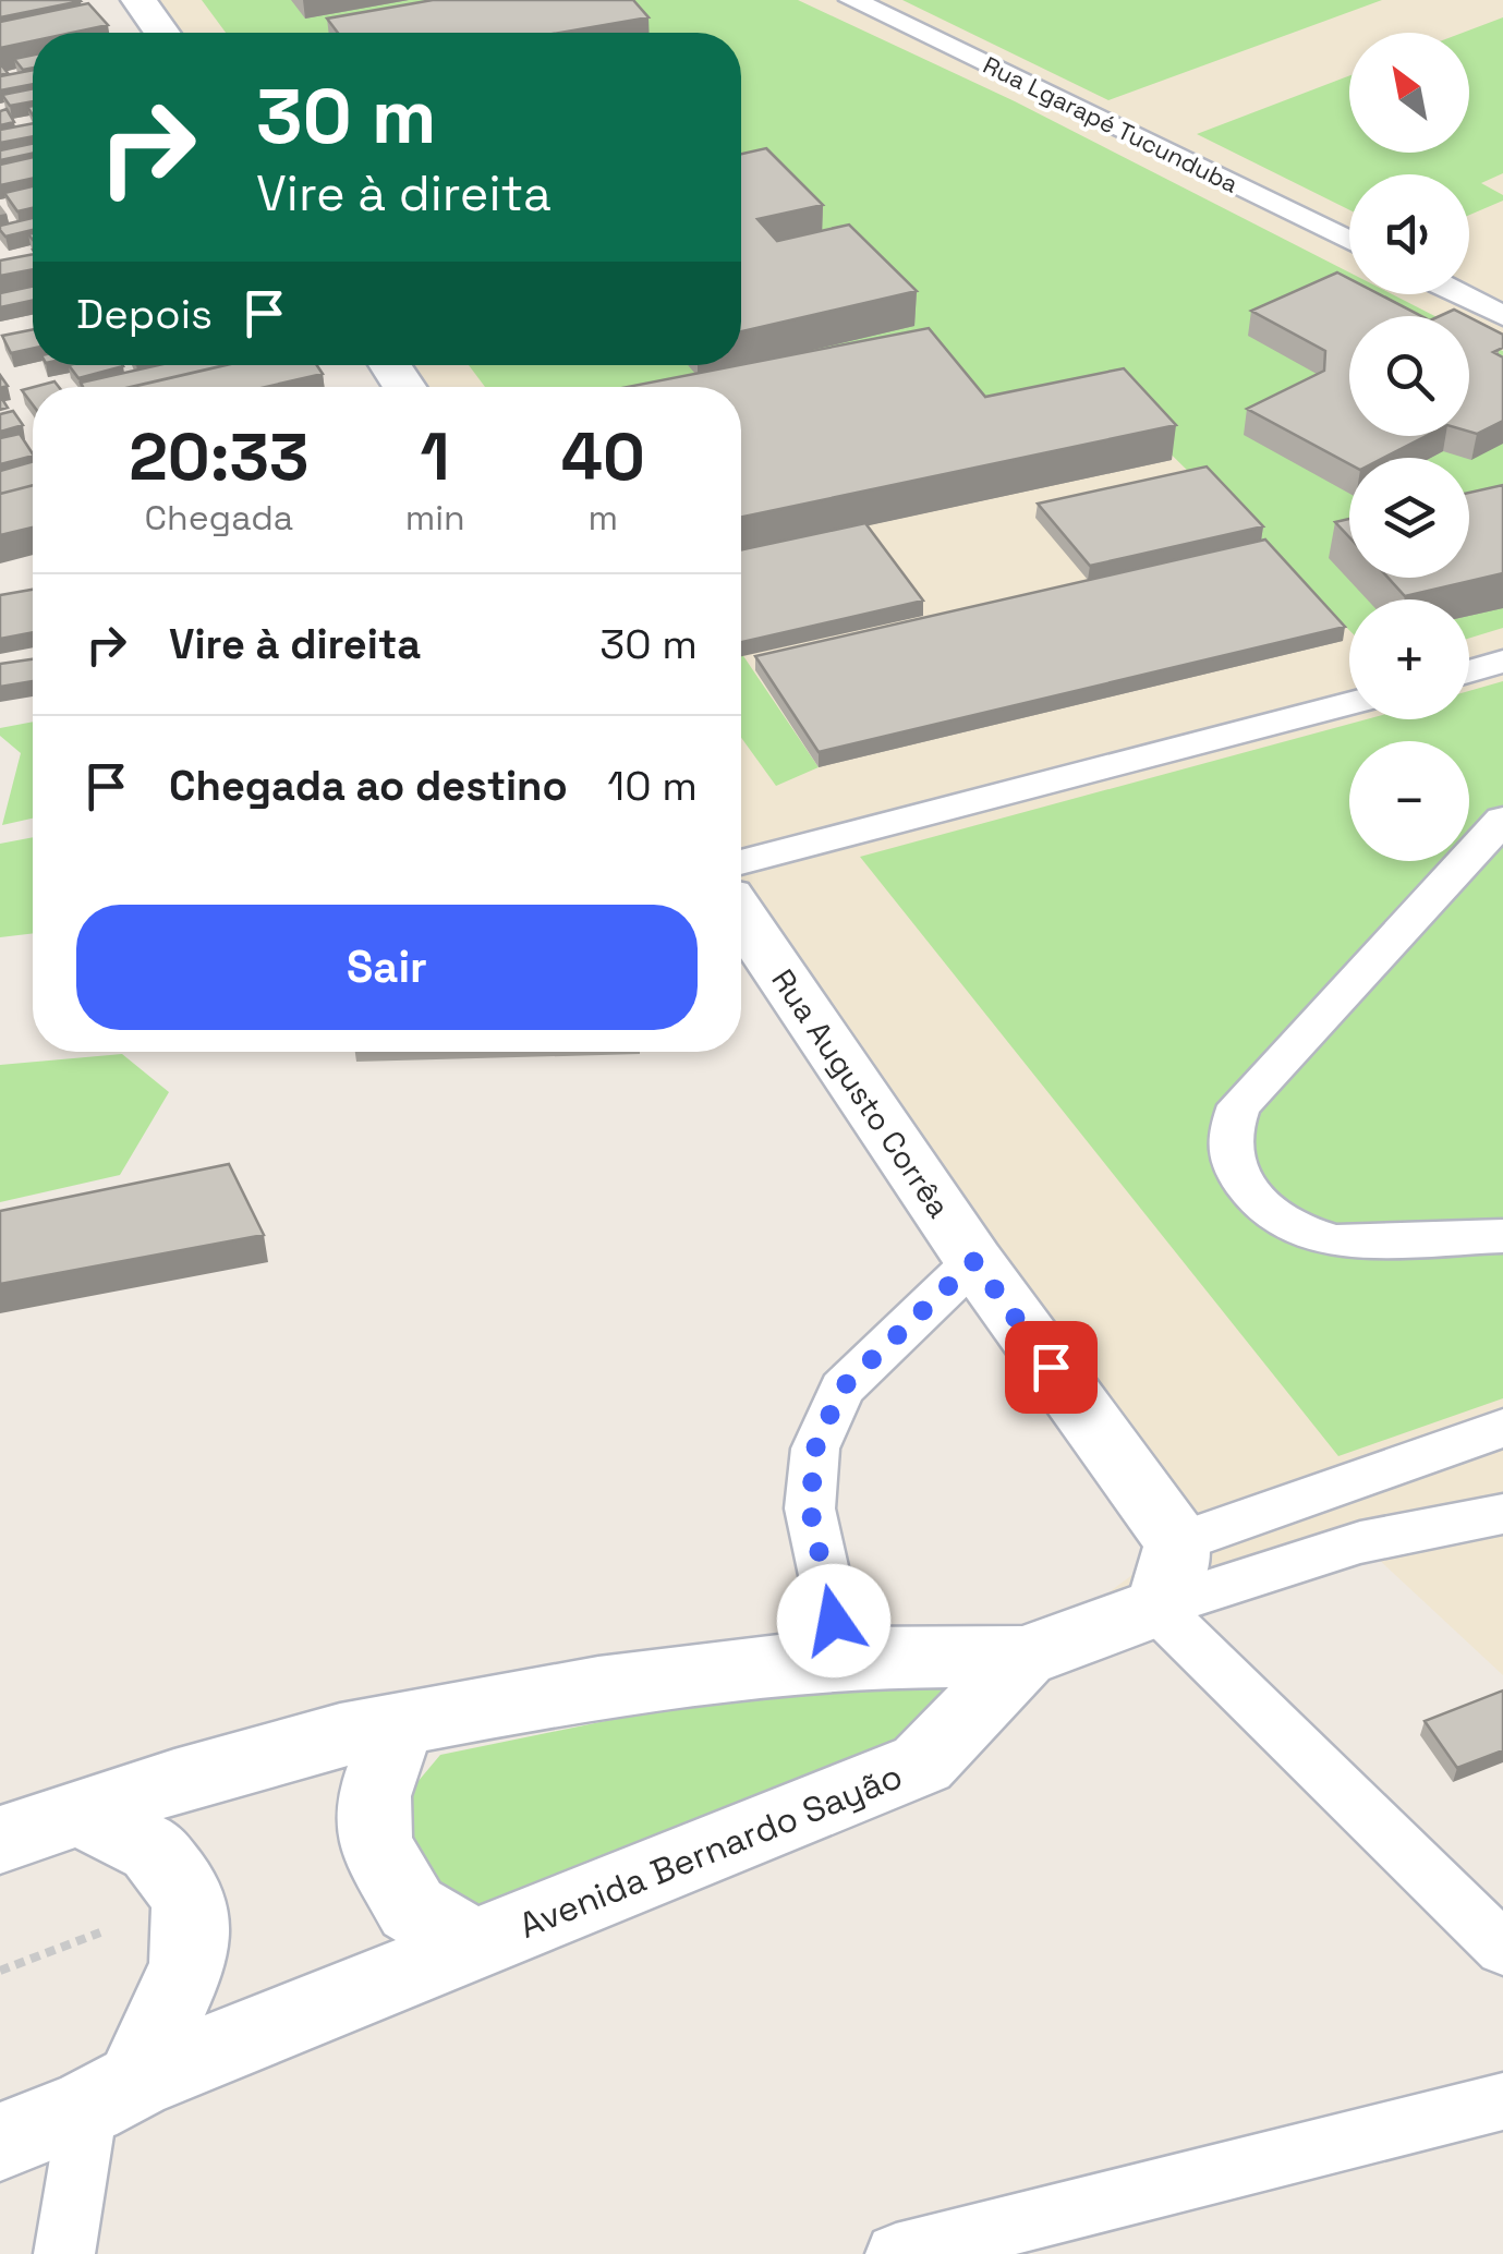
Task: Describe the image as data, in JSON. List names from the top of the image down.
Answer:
{
  "streets": {
    "main road": ["Rua Augusto Corrêa", "Avenida Bernardo Sayão"],
    "lane": ["Rua Lgarapé Tucunduba"]
  },
  "north": "top left",
  "page": {
    "map_buttons": ["+", "−"],
    "turn": ["30 m", "Vire à direita"],
    "then": "Depois",
    "eta": [
      "20:33",
      "Chegada",
      "1",
      "min",
      "40",
      "m"
    ],
    "list": [
      {
        "name": "Vire à direita",
        "value": "30 m"
      },
      {
        "name": "Chegada ao destino",
        "value": "10 m"
      }
    ],
    "buttons": "Sair"
  }
}
